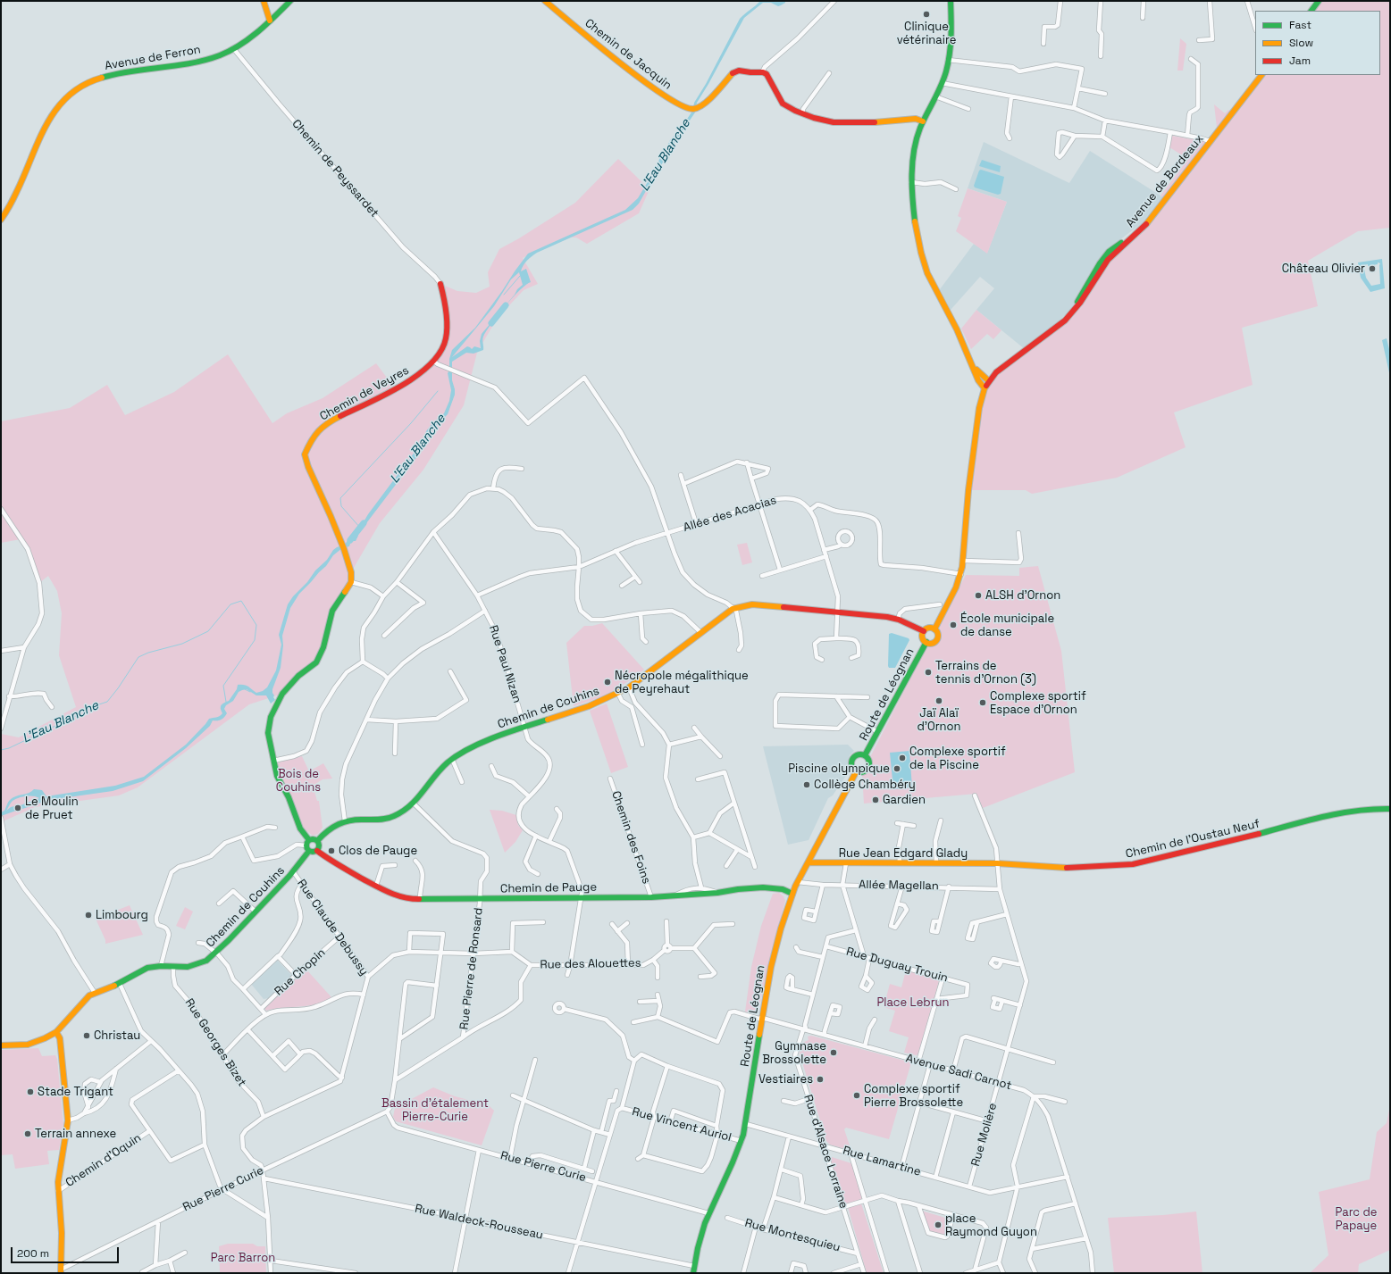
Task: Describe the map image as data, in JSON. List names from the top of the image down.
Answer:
{
  "streets": {
    "street": [
      "Chemin de Jacquin",
      "Avenue de Ferron",
      "Chemin de Peyssardet",
      "Avenue de Bordeaux",
      "Chemin de Veyres",
      "Allée des Acacias",
      "Rue Paul Nizan",
      "Route de Léognan",
      "Chemin de Couhins",
      "Chemin des Foins",
      "Chemin de l'Oustau Neuf",
      "Rue Jean Edgard Glady",
      "Allée Magellan",
      "Chemin de Pauge",
      "Rue Claude Debussy",
      "Rue des Alouettes",
      "Rue Duguay Trouin",
      "Rue Pierre de Ronsard",
      "Rue Chopin",
      "Rue Georges Bizet",
      "Avenue Sadi Carnot",
      "Rue Vincent Auriol",
      "Rue Molière",
      "Rue d'Alsace Lorraine",
      "Chemin d'Oquin",
      "Rue Lamartine",
      "Rue Pierre Curie",
      "Rue Waldeck-Rousseau",
      "Rue Montesquieu"
    ]
  },
  "crossings": [
    ["Avenue de Ferron", "Chemin de Peyssardet"],
    ["Chemin de Peyssardet", "Chemin de Veyres"],
    ["Allée des Acacias", "Rue Paul Nizan"],
    ["Rue Paul Nizan", "Chemin de Couhins"],
    ["Rue Paul Nizan", "Chemin de Pauge"],
    ["Route de Léognan", "Chemin de Couhins"],
    ["Route de Léognan", "Rue Jean Edgard Glady"],
    ["Route de Léognan", "Allée Magellan"],
    ["Route de Léognan", "Chemin de Pauge"],
    ["Route de Léognan", "Avenue Sadi Carnot"],
    ["Route de Léognan", "Rue Vincent Auriol"],
    ["Route de Léognan", "Rue Lamartine"],
    ["Route de Léognan", "Rue Pierre Curie"],
    ["Route de Léognan", "Rue Waldeck-Rousseau"],
    ["Chemin de Couhins", "Chemin de Pauge"],
    ["Chemin de Couhins", "Rue Claude Debussy"],
    ["Chemin de Couhins", "Rue Pierre de Ronsard"],
    ["Chemin de Couhins", "Rue Georges Bizet"],
    ["Chemin des Foins", "Chemin de Pauge"],
    ["Chemin de l'Oustau Neuf", "Rue Jean Edgard Glady"],
    ["Chemin de Pauge", "Rue Pierre de Ronsard"],
    ["Rue Claude Debussy", "Rue Chopin"],
    ["Rue Duguay Trouin", "Rue d'Alsace Lorraine"],
    ["Rue Pierre de Ronsard", "Rue Pierre Curie"],
    ["Avenue Sadi Carnot", "Rue Molière"],
    ["Avenue Sadi Carnot", "Rue d'Alsace Lorraine"],
    ["Avenue Sadi Carnot", "Rue Lamartine"],
    ["Rue Molière", "Rue Lamartine"],
    ["Rue d'Alsace Lorraine", "Rue Lamartine"],
    ["Rue d'Alsace Lorraine", "Rue Montesquieu"]
  ],
  "water": ["L'Eau Blanche"],
  "parks": [
    "Bois de Couhins",
    "Place Lebrun",
    "Bassin d'étalement Pierre-Curie",
    "Parc de Papaye",
    "Parc Barron"
  ],
  "places": [
    "Clinique vétérinaire",
    "Château Olivier",
    "ALSH d'Ornon",
    "École municipale de danse",
    "Terrains de tennis d'Ornon (3)",
    "Nécropole mégalithique de Peyrehaut",
    "Jaï Alaï d'Ornon",
    "Complexe sportif Espace d'Ornon",
    "Complexe sportif de la Piscine",
    "Piscine olympique",
    "Collège Chambéry",
    "Gardien",
    "Le Moulin de Pruet",
    "Clos de Pauge",
    "Limbourg",
    "Christau",
    "Gymnase Brossolette",
    "Vestiaires",
    "Stade Trigant",
    "Complexe sportif Pierre Brossolette",
    "Terrain annexe",
    "place Raymond Guyon"
  ],
  "legend": ["Fast", "Slow", "Jam"],
  "scale_bar": "200 m"
}
